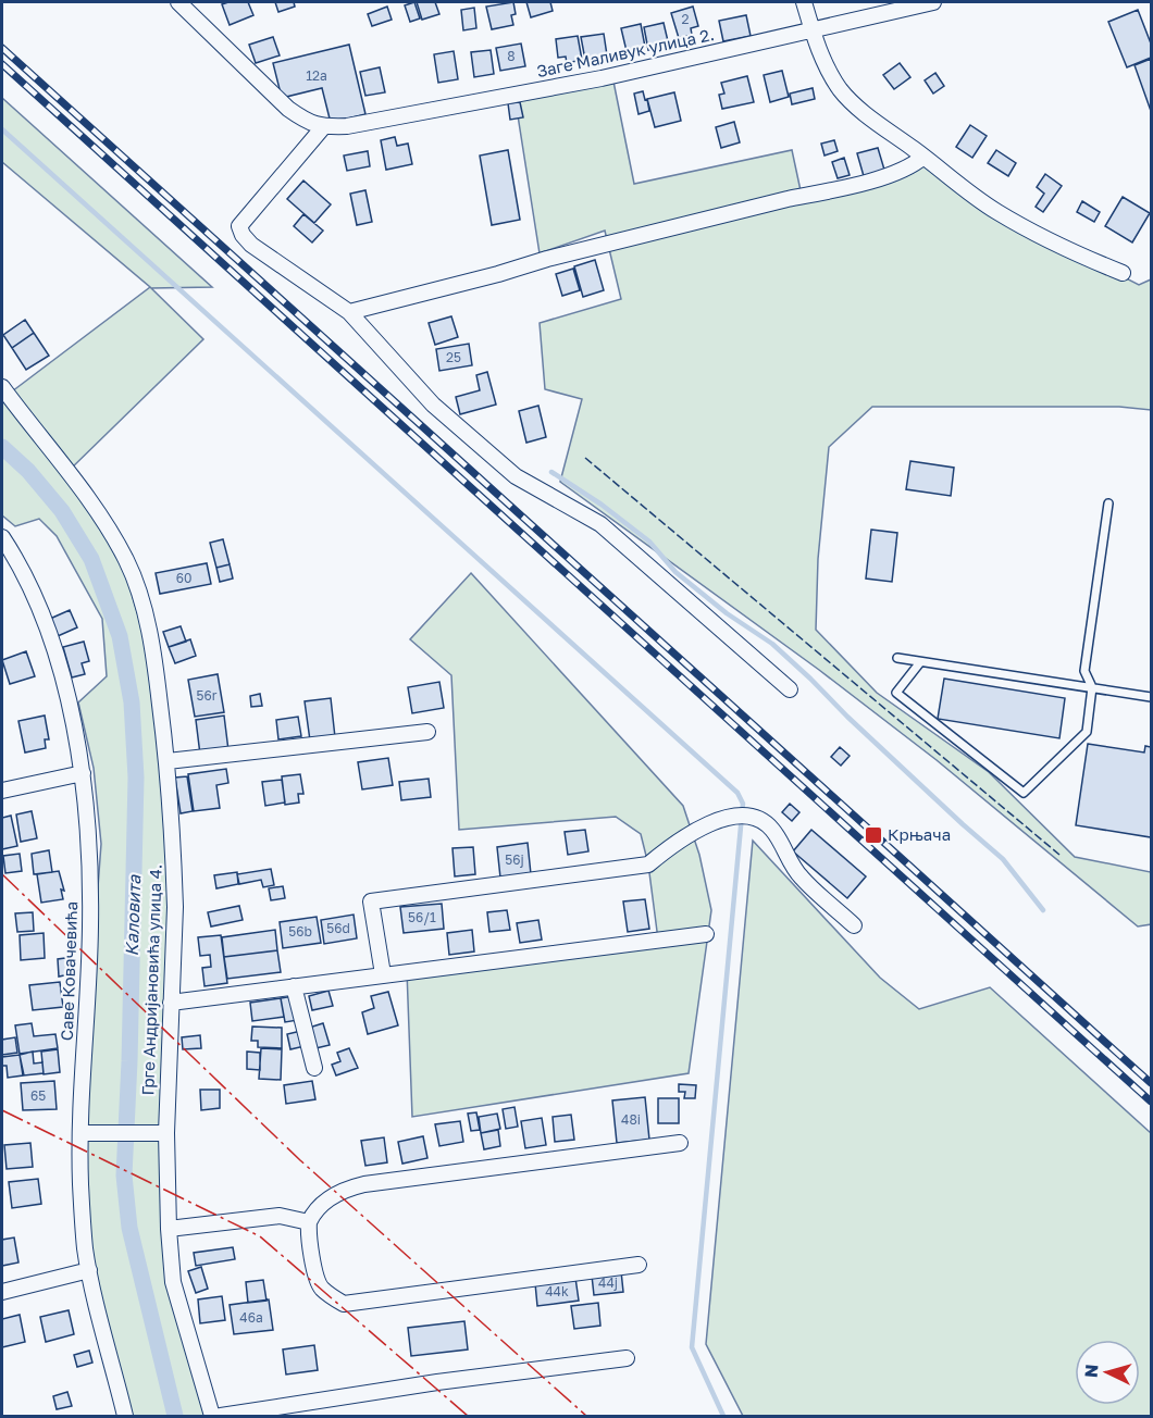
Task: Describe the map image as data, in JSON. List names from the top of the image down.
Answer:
{
  "streets": {
    "street": ["Заге Маливук улица 2.", "Саве Ковачевића", "Грге Андријановића улица 4."]
  },
  "water": ["Каловита"],
  "places": {
    "transit": ["Крњача"]
  },
  "house_numbers": [
    "2",
    "8",
    "12a",
    "25",
    "60",
    "56r",
    "56j",
    "56/1",
    "56d",
    "56b",
    "65",
    "48i",
    "44j",
    "44k",
    "46a"
  ],
  "north": "left"
}
